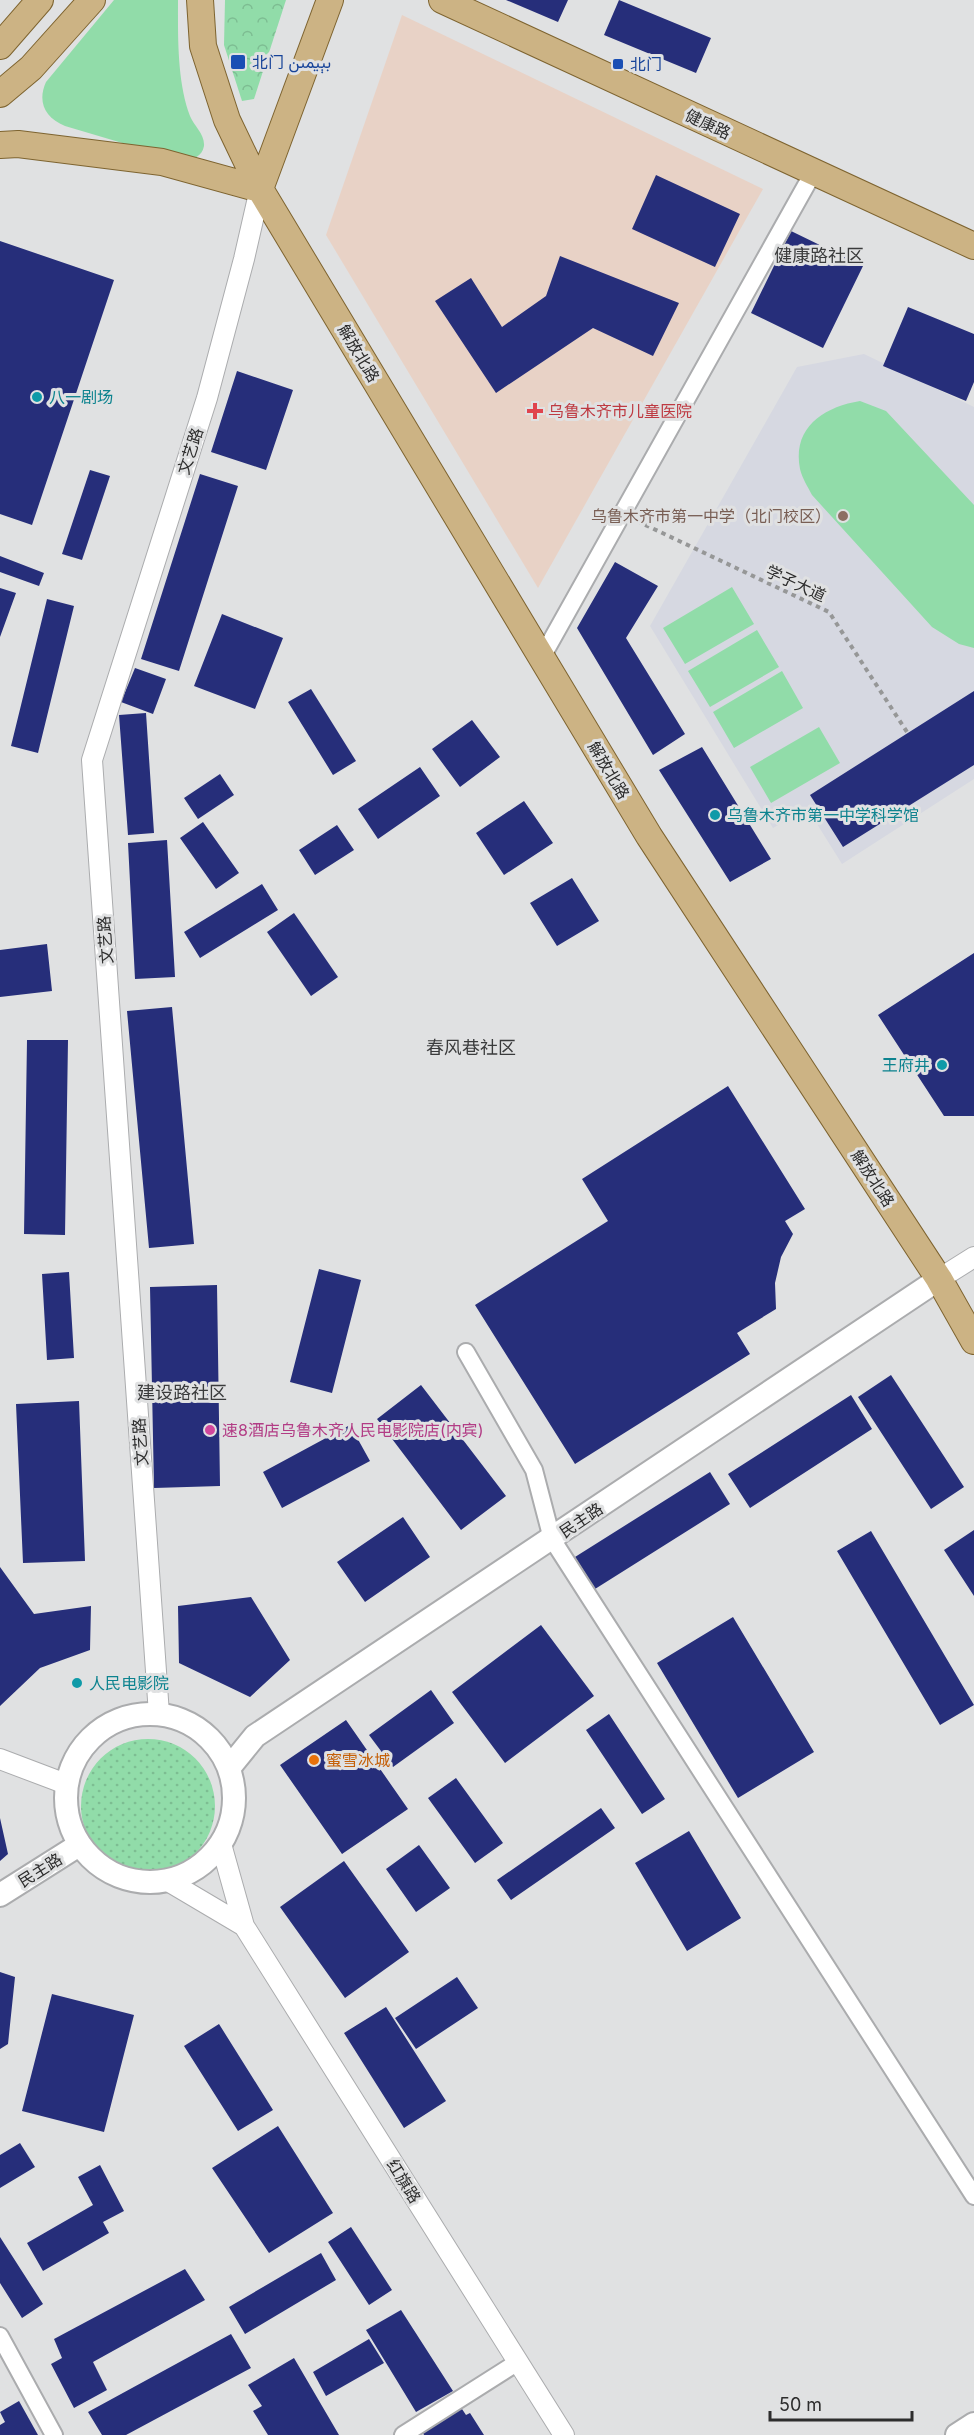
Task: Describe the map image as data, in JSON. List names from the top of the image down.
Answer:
{
  "streets": {
    "main road": ["健康路", "解放北路", "民主路"],
    "street": ["文艺路", "红旗路"],
    "path": ["学子大道"]
  },
  "crossings": [
    ["解放北路", "文艺路"],
    ["解放北路", "民主路"],
    ["文艺路", "民主路"]
  ],
  "districts": ["健康路社区", "春风巷社区", "建设路社区"],
  "places": {
    "transit": ["北门 بېيمىن", "北门"],
    "other": [
      "八一剧场",
      "乌鲁木齐市第一中学（北门校区）",
      "乌鲁木齐市第一中学科学馆",
      "王府井",
      "速8酒店乌鲁木齐人民电影院店(内宾)",
      "人民电影院",
      "蜜雪冰城"
    ],
    "health": ["乌鲁木齐市儿童医院"]
  },
  "scale_bar": "50 m"
}
